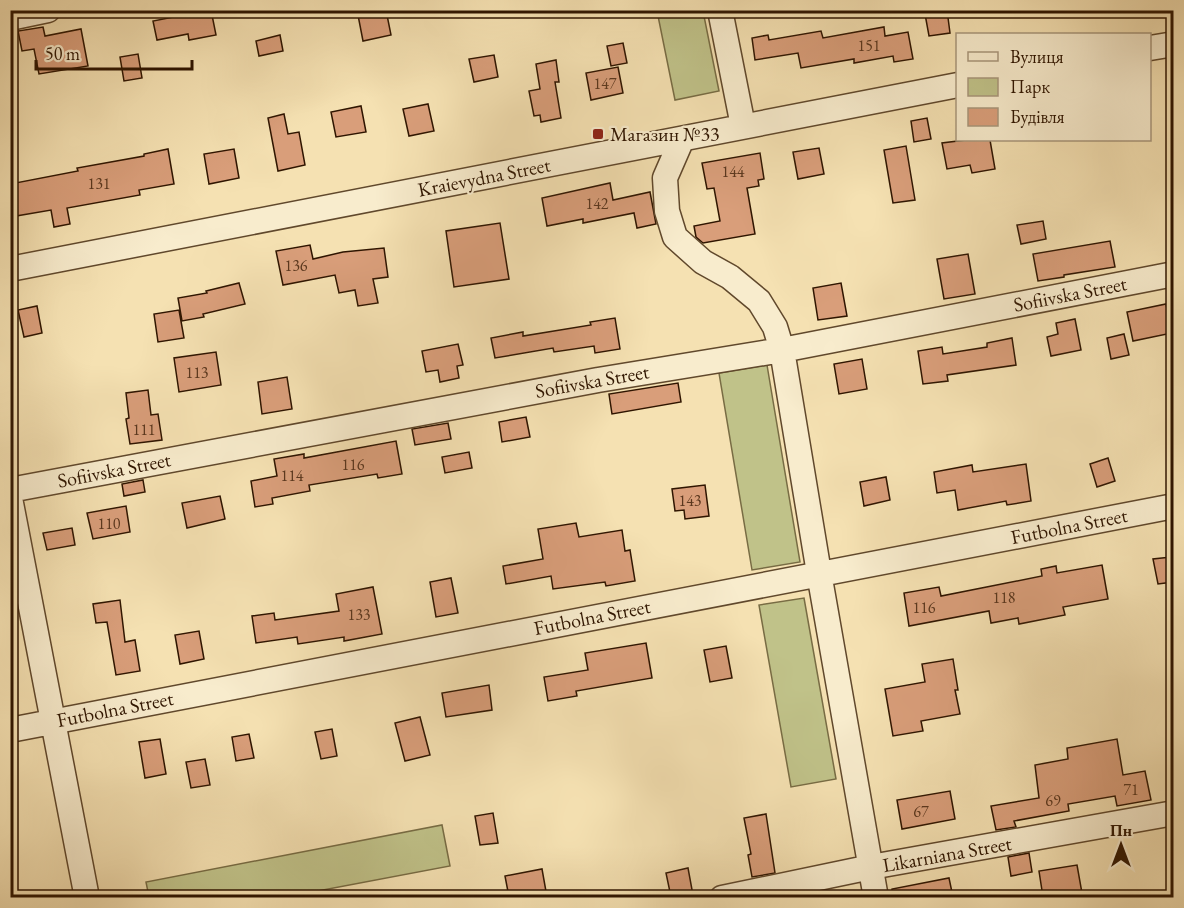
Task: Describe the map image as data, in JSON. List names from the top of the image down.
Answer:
{
  "streets": {
    "street": [
      "Kraievydna Street",
      "Sofiivska Street",
      "Futbolna Street",
      "Likarniana Street"
    ]
  },
  "places": {
    "transit": ["Магазин №33"]
  },
  "house_numbers": [
    "151",
    "147",
    "144",
    "131",
    "142",
    "136",
    "113",
    "111",
    "116",
    "114",
    "143",
    "110",
    "118",
    "116",
    "133",
    "71",
    "69",
    "67"
  ],
  "legend": ["Вулиця", "Парк", "Будівля"],
  "scale_bar": "50 m",
  "north": "top"
}
